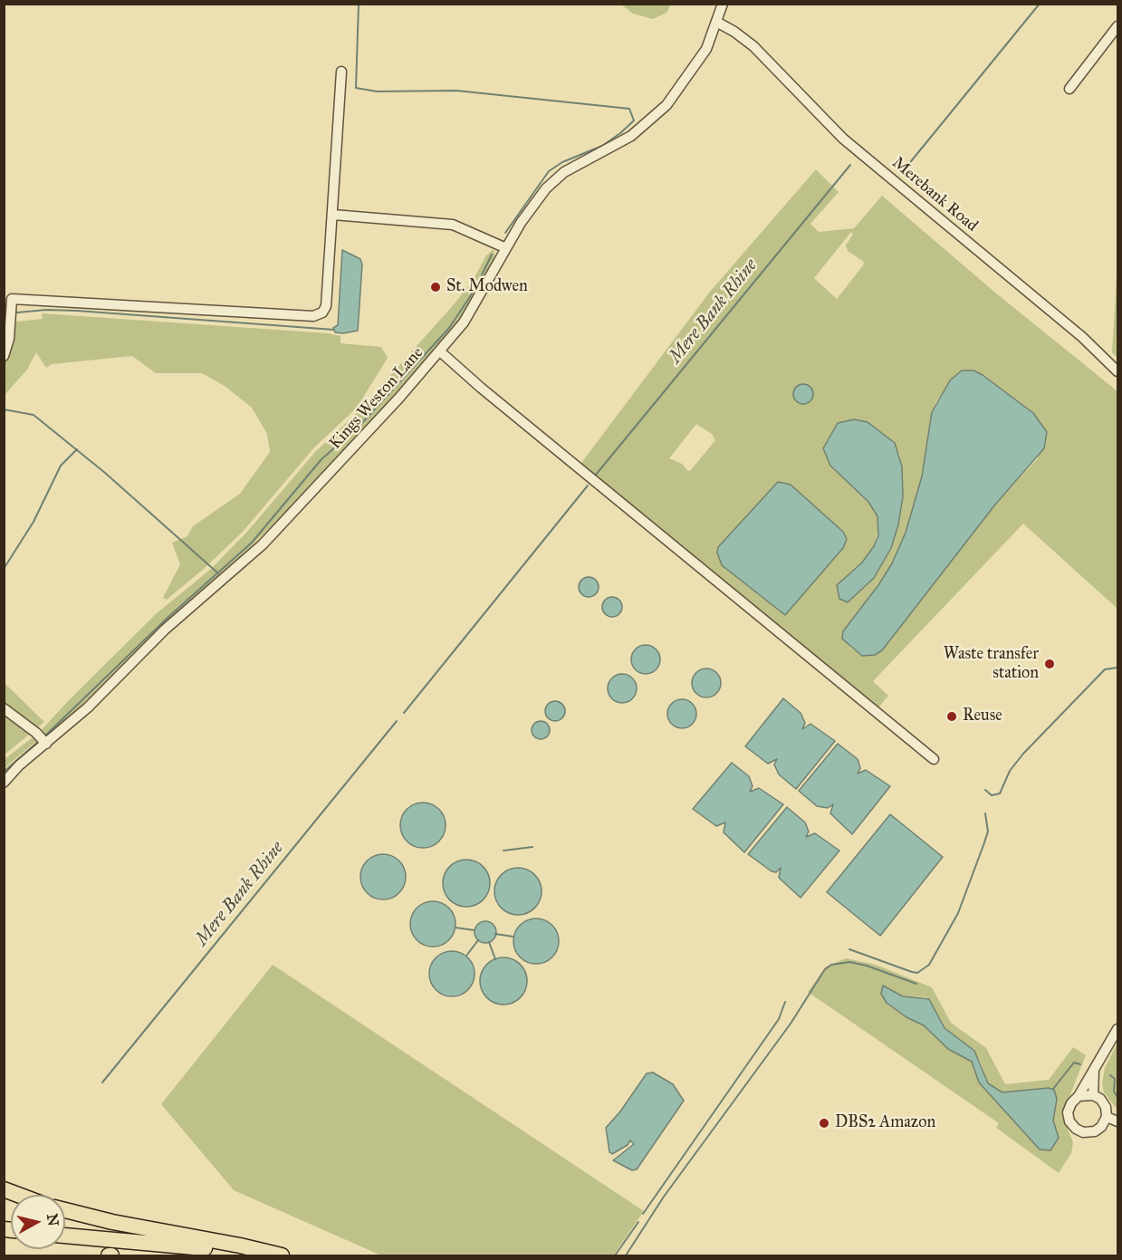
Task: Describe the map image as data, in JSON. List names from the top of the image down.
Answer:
{
  "streets": {
    "street": ["Merebank Road", "Kings Weston Lane"]
  },
  "crossings": [
    ["Merebank Road", "Kings Weston Lane"]
  ],
  "water": ["Mere Bank Rhine"],
  "places": [
    "St. Modwen",
    "Waste transfer station",
    "Reuse",
    "DBS2 Amazon"
  ],
  "north": "right"
}
